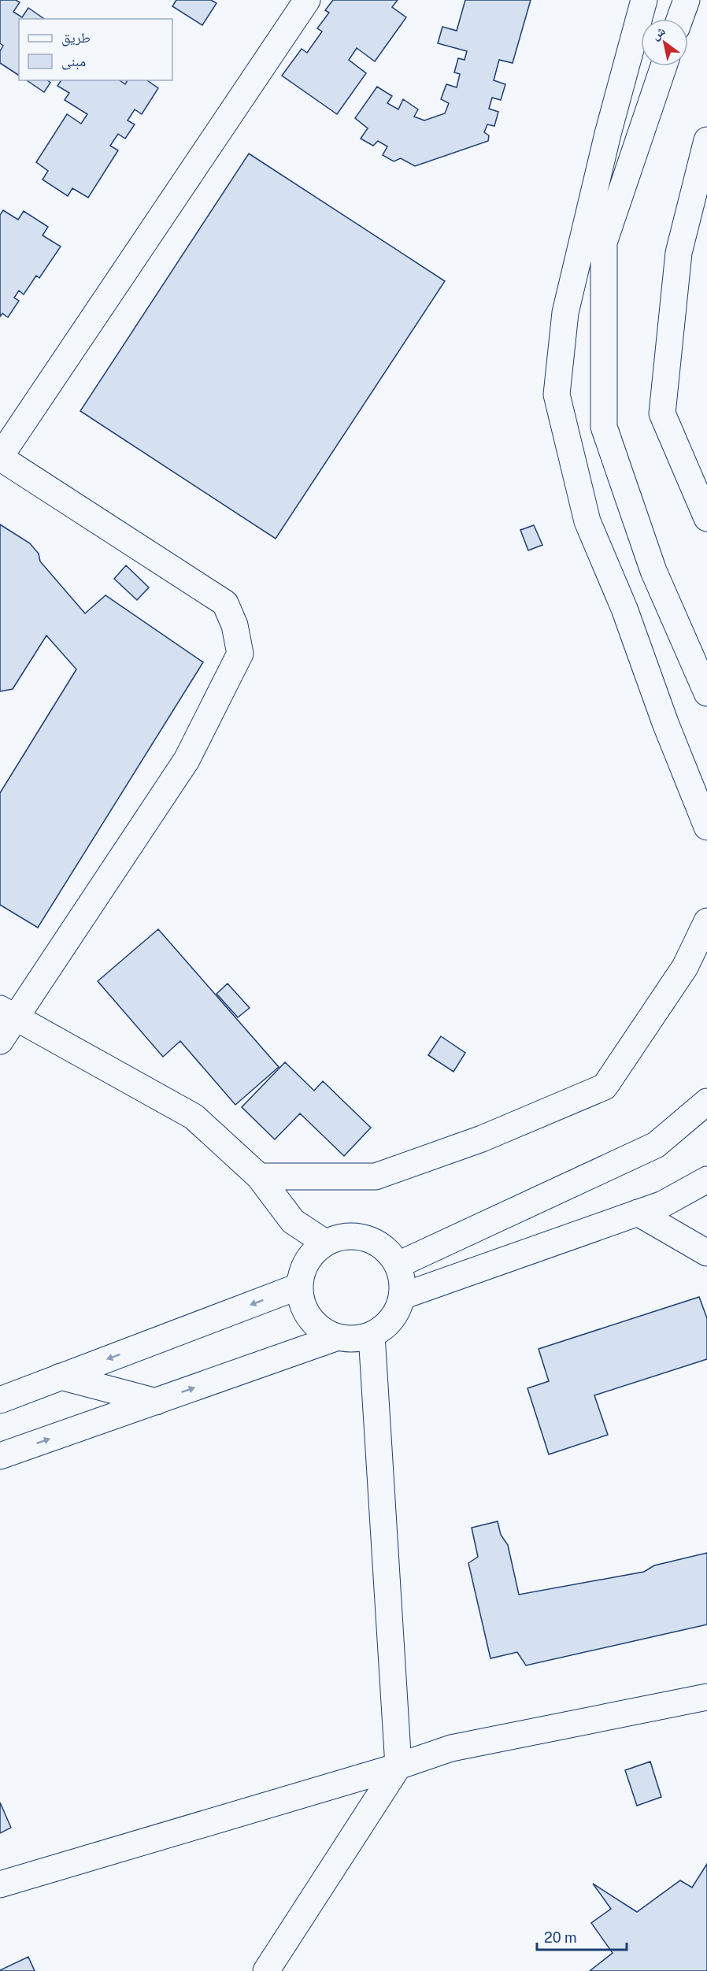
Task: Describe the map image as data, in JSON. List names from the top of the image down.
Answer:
{
  "legend": ["طريق", "مبنى"],
  "scale_bar": "20 m",
  "north": "top left"
}
